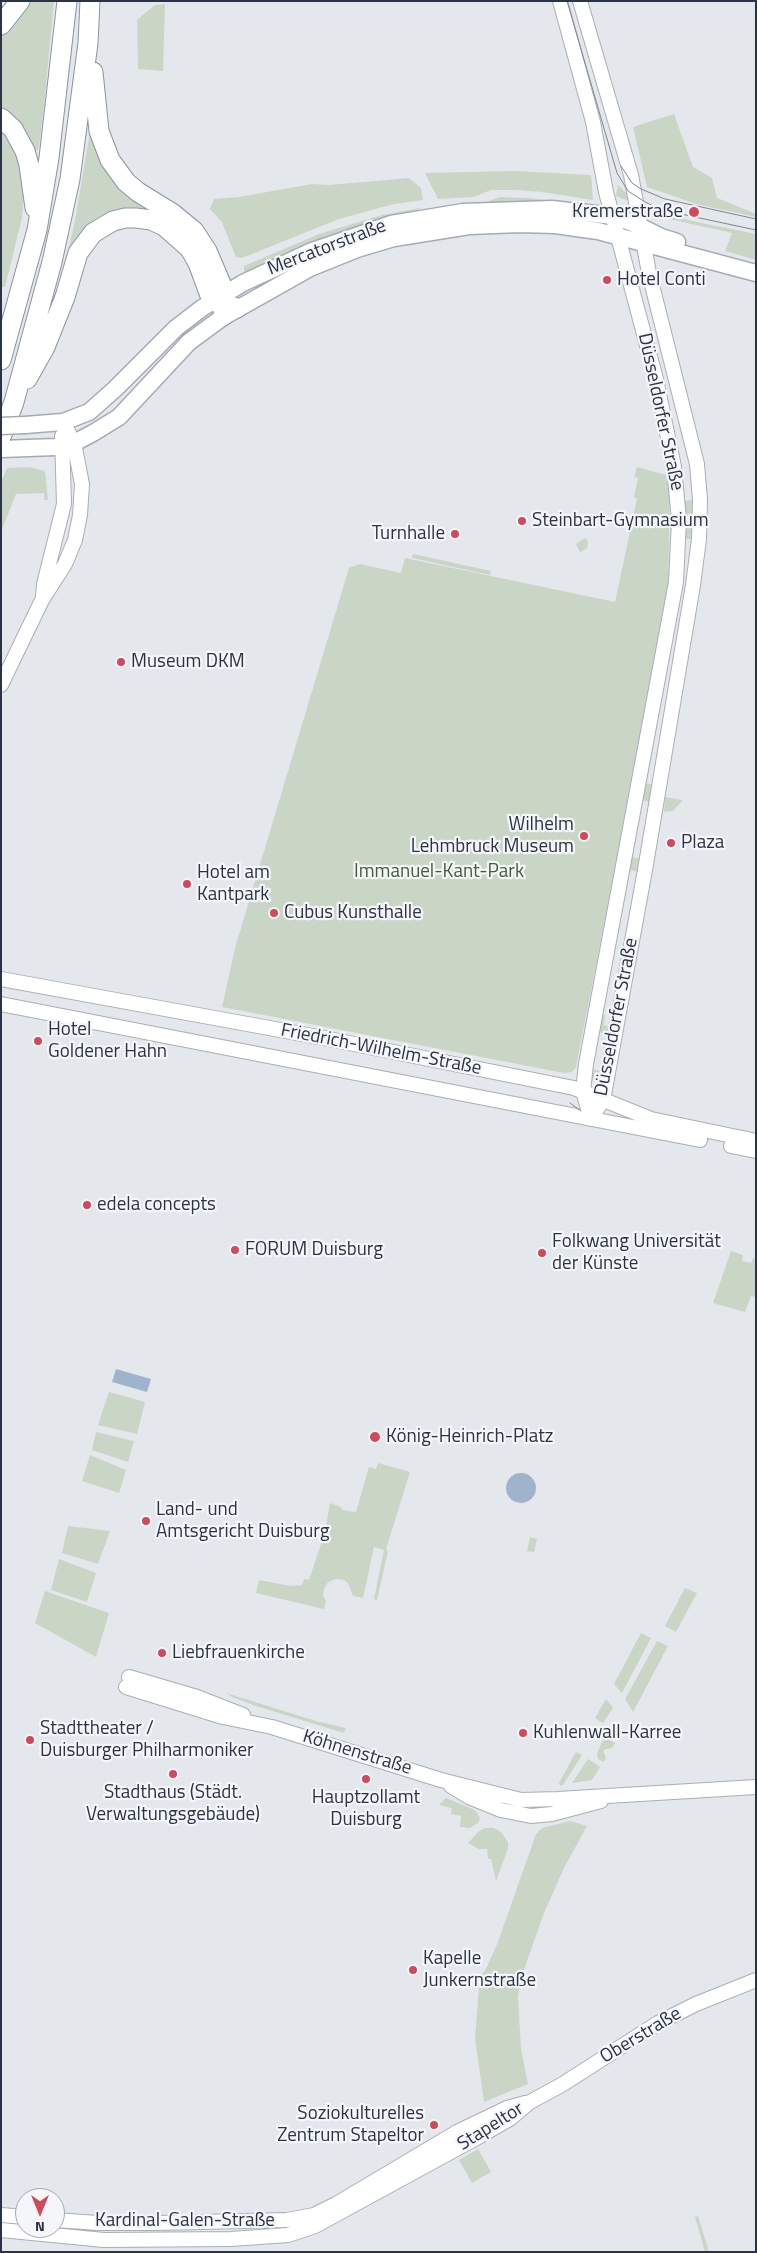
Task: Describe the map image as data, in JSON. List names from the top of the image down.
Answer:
{
  "streets": {
    "main road": [
      "Mercatorstraße",
      "Düsseldorfer Straße",
      "Friedrich-Wilhelm-Straße",
      "Köhnenstraße",
      "Oberstraße",
      "Stapeltor",
      "Kardinal-Galen-Straße"
    ]
  },
  "crossings": [
    ["Mercatorstraße", "Düsseldorfer Straße"],
    ["Düsseldorfer Straße", "Friedrich-Wilhelm-Straße"],
    ["Oberstraße", "Stapeltor"],
    ["Stapeltor", "Kardinal-Galen-Straße"]
  ],
  "parks": ["Immanuel-Kant-Park"],
  "places": [
    "Kremerstraße",
    "Hotel Conti",
    "Steinbart-Gymnasium",
    "Turnhalle",
    "Museum DKM",
    "Wilhelm Lehmbruck Museum",
    "Plaza",
    "Hotel am Kantpark",
    "Cubus Kunsthalle",
    "Hotel Goldener Hahn",
    "edela concepts",
    "FORUM Duisburg",
    "Folkwang Universität der Künste",
    "König-Heinrich-Platz",
    "Land- und Amtsgericht Duisburg",
    "Liebfrauenkirche",
    "Kuhlenwall-Karree",
    "Stadttheater / Duisburger Philharmoniker",
    "Stadthaus (Städt. Verwaltungsgebäude)",
    "Hauptzollamt Duisburg",
    "Kapelle Junkernstraße",
    "Soziokulturelles Zentrum Stapeltor"
  ],
  "north": "bottom"
}
